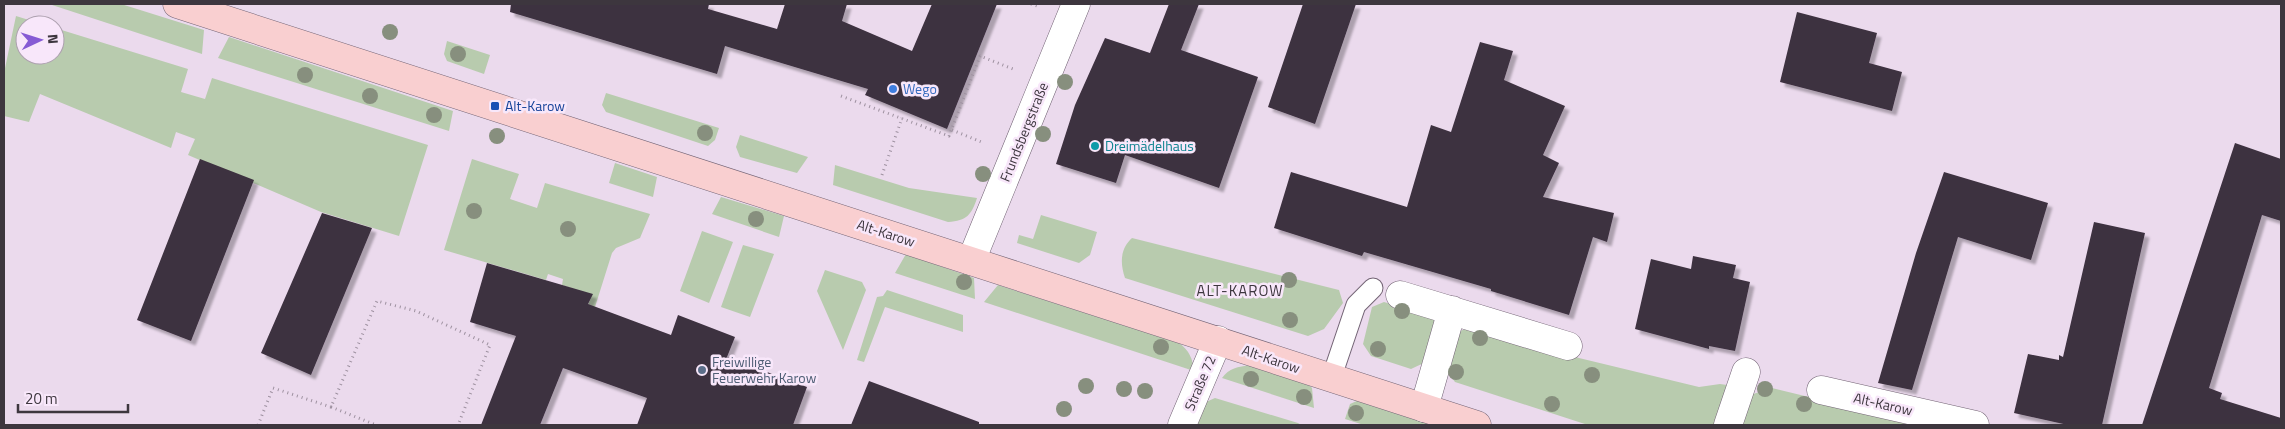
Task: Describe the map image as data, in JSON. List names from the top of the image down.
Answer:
{
  "streets": {
    "main road": ["Alt-Karow"],
    "street": ["Frundsbergstraße", "Straße 72"]
  },
  "crossings": [
    ["Frundsbergstraße", "Alt-Karow"],
    ["Alt-Karow", "Straße 72"]
  ],
  "districts": ["ALT-KAROW"],
  "places": {
    "other": ["Wego", "Dreimädelhaus", "Freiwillige Feuerwehr Karow"],
    "transit": ["Alt-Karow"]
  },
  "scale_bar": "20 m",
  "north": "right"
}
